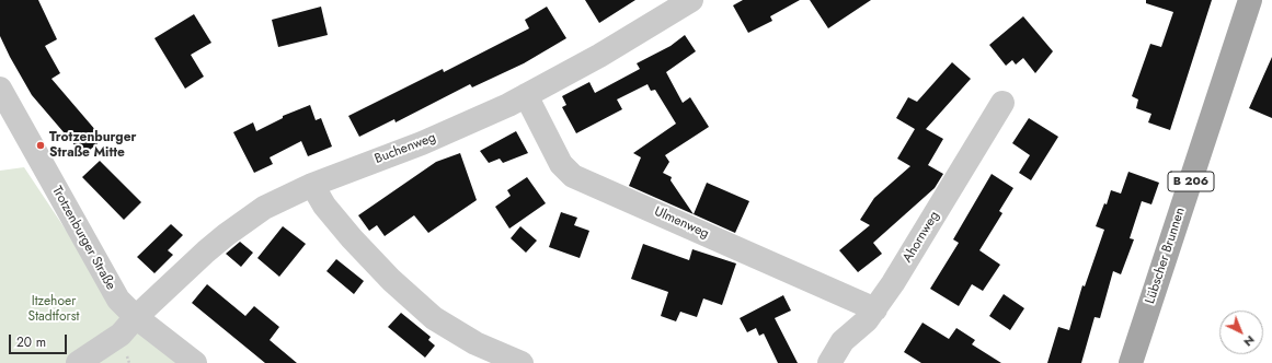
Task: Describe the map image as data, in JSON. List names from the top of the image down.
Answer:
{
  "streets": {
    "main road": ["B 206", "Lübscher Brunnen"],
    "street": [
      "Buchenweg",
      "Ulmenweg",
      "Ahornweg",
      "Trotzenburger Straße"
    ]
  },
  "crossings": [
    ["Buchenweg", "Ulmenweg"],
    ["Buchenweg", "Trotzenburger Straße"],
    ["Ulmenweg", "Ahornweg"]
  ],
  "parks": ["Itzehoer Stadtforst"],
  "places": ["Trotzenburger Straße Mitte"],
  "scale_bar": "20 m",
  "north": "bottom right"
}
